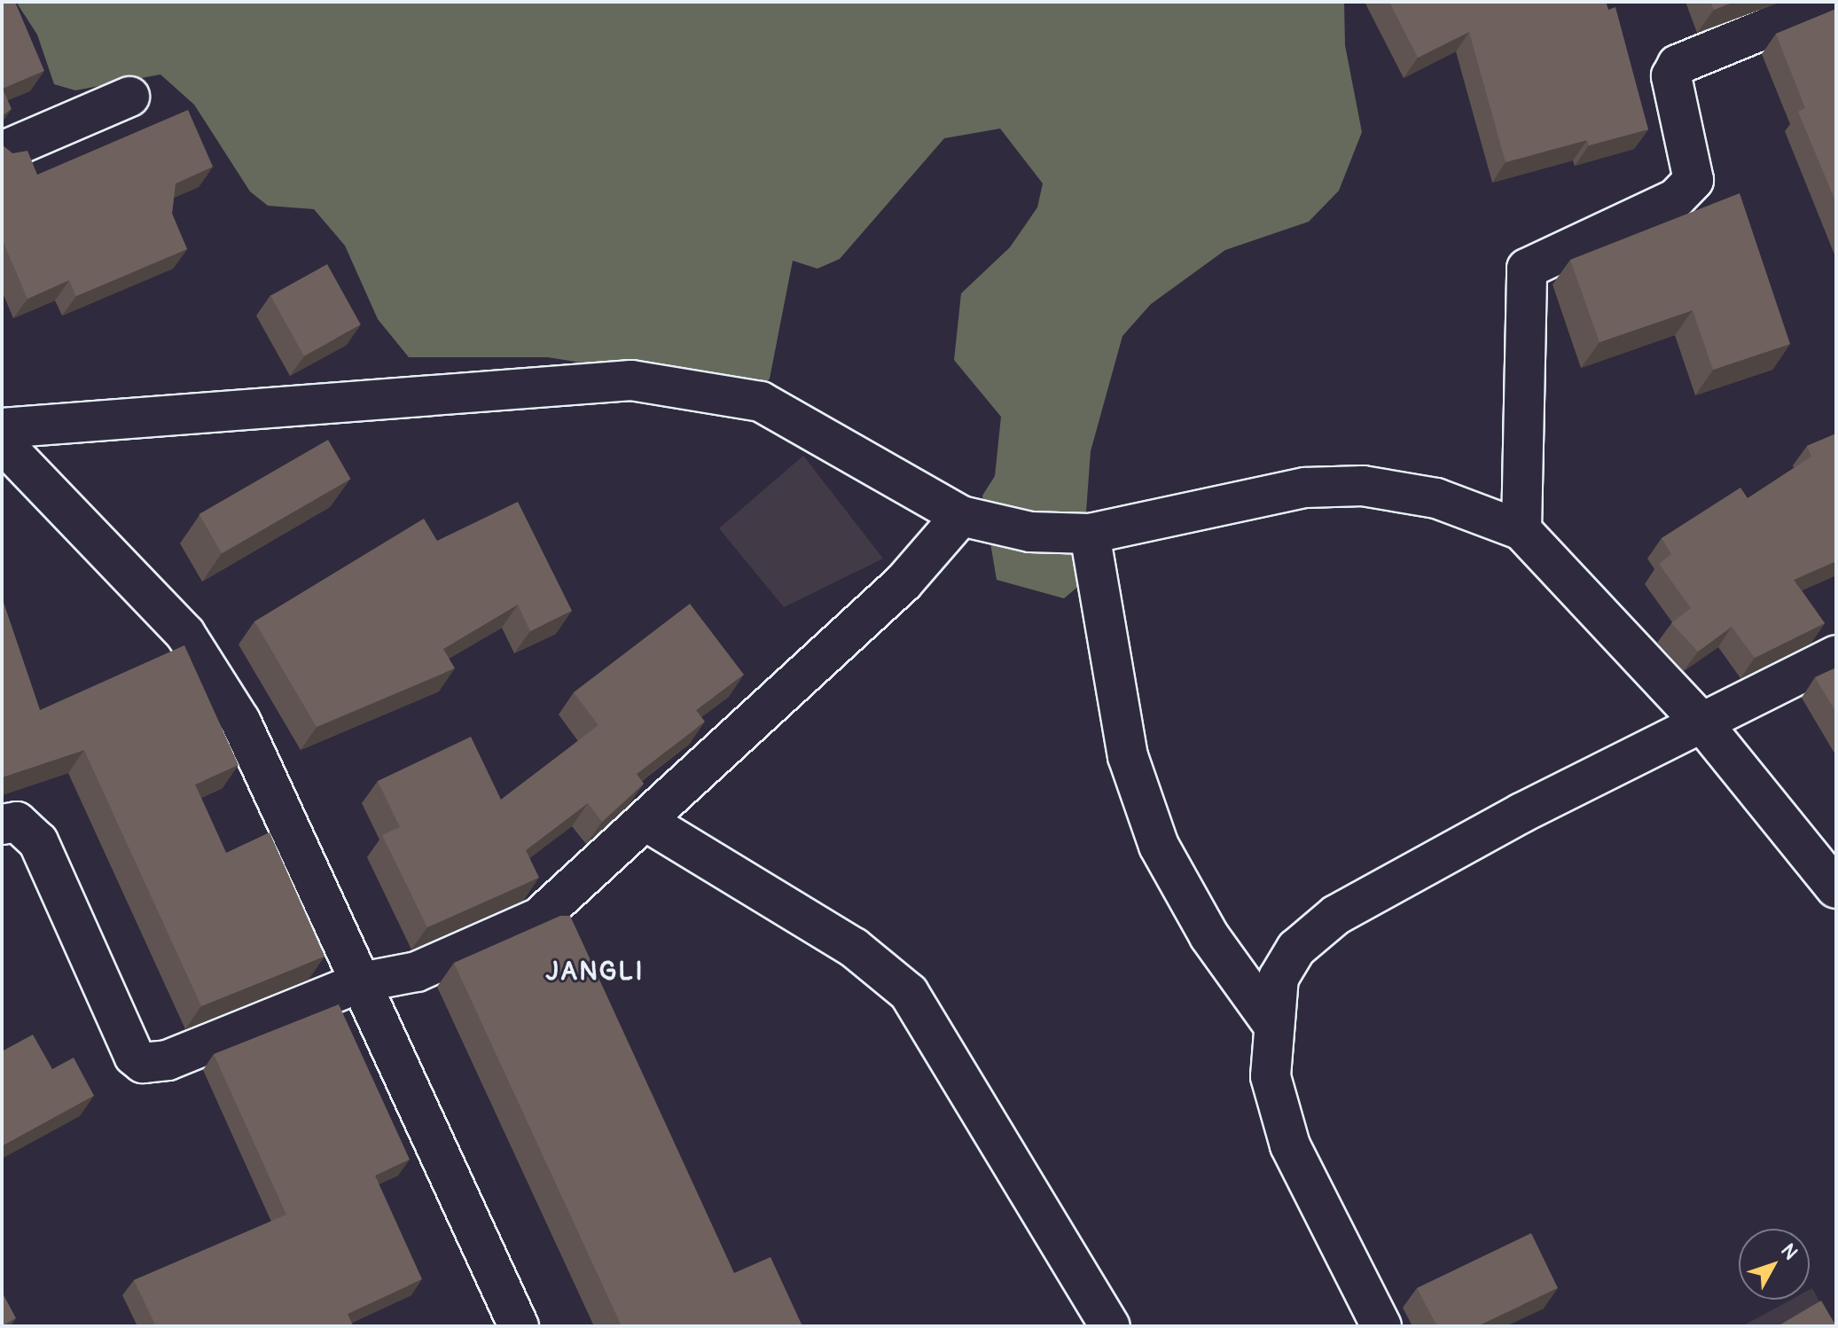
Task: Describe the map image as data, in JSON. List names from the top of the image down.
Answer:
{
  "districts": ["JANGLI"],
  "north": "top right"
}
